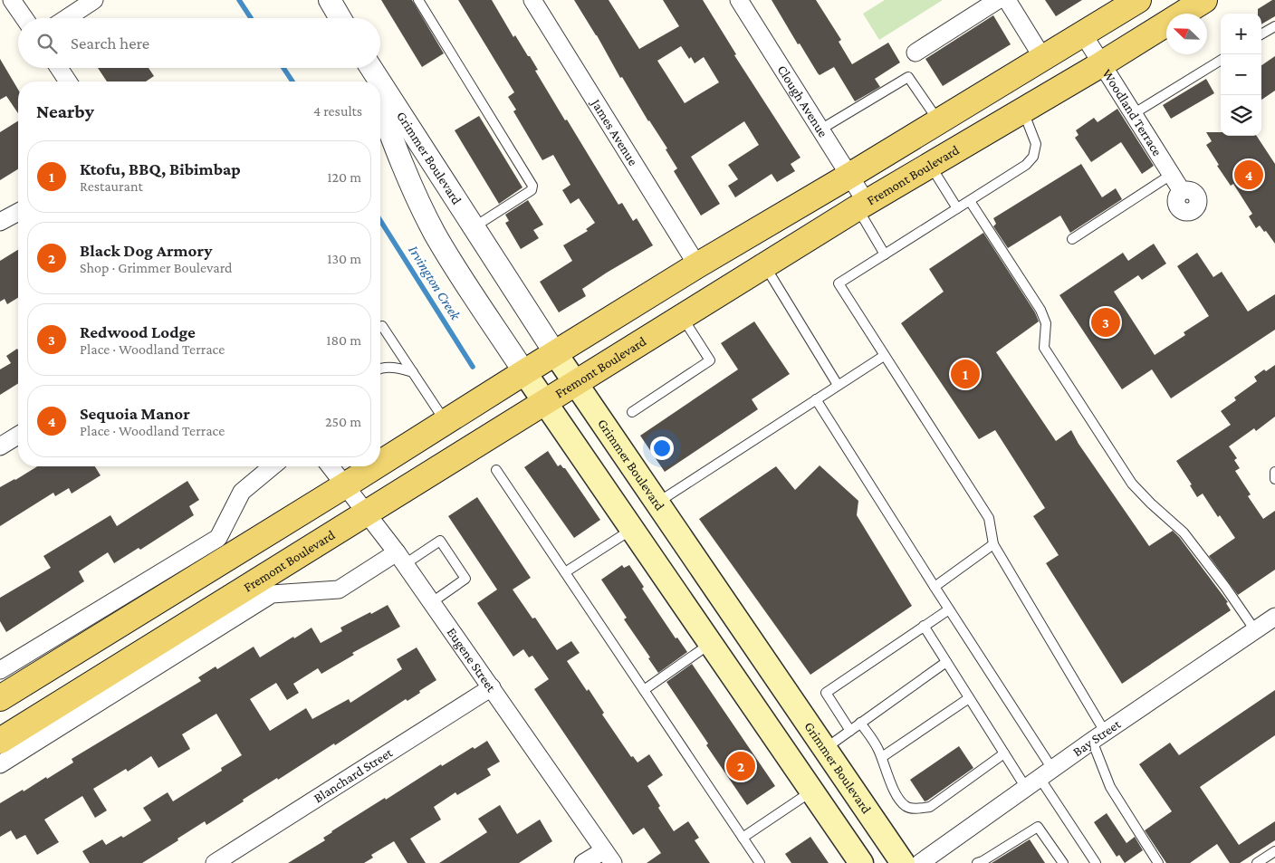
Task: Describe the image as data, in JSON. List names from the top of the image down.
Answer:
{
  "streets": {
    "main road": ["Grimmer Boulevard", "Fremont Boulevard"],
    "street": [
      "Clough Avenue",
      "Woodland Terrace",
      "James Avenue",
      "Eugene Street",
      "Bay Street",
      "Blanchard Street"
    ]
  },
  "crossings": [
    ["Clough Avenue", "Fremont Boulevard"],
    ["Woodland Terrace", "Fremont Boulevard"],
    ["Grimmer Boulevard", "Fremont Boulevard"],
    ["Fremont Boulevard", "Eugene Street"],
    ["Eugene Street", "Blanchard Street"]
  ],
  "water": ["Irvington Creek"],
  "north": "top left",
  "page": {
    "map_buttons": ["+", "−"],
    "search": "Search here",
    "heading": ["Nearby", "4 results"],
    "list": [
      {
        "mark": "1",
        "name": "Ktofu, BBQ, Bibimbap",
        "note": "Restaurant",
        "value": "120 m"
      },
      {
        "mark": "2",
        "name": "Black Dog Armory",
        "note": "Shop · Grimmer Boulevard",
        "value": "130 m"
      },
      {
        "mark": "3",
        "name": "Redwood Lodge",
        "note": "Place · Woodland Terrace",
        "value": "180 m"
      },
      {
        "mark": "4",
        "name": "Sequoia Manor",
        "note": "Place · Woodland Terrace",
        "value": "250 m"
      }
    ],
    "pins": [
      "4",
      "3",
      "1",
      "2"
    ]
  }
}
